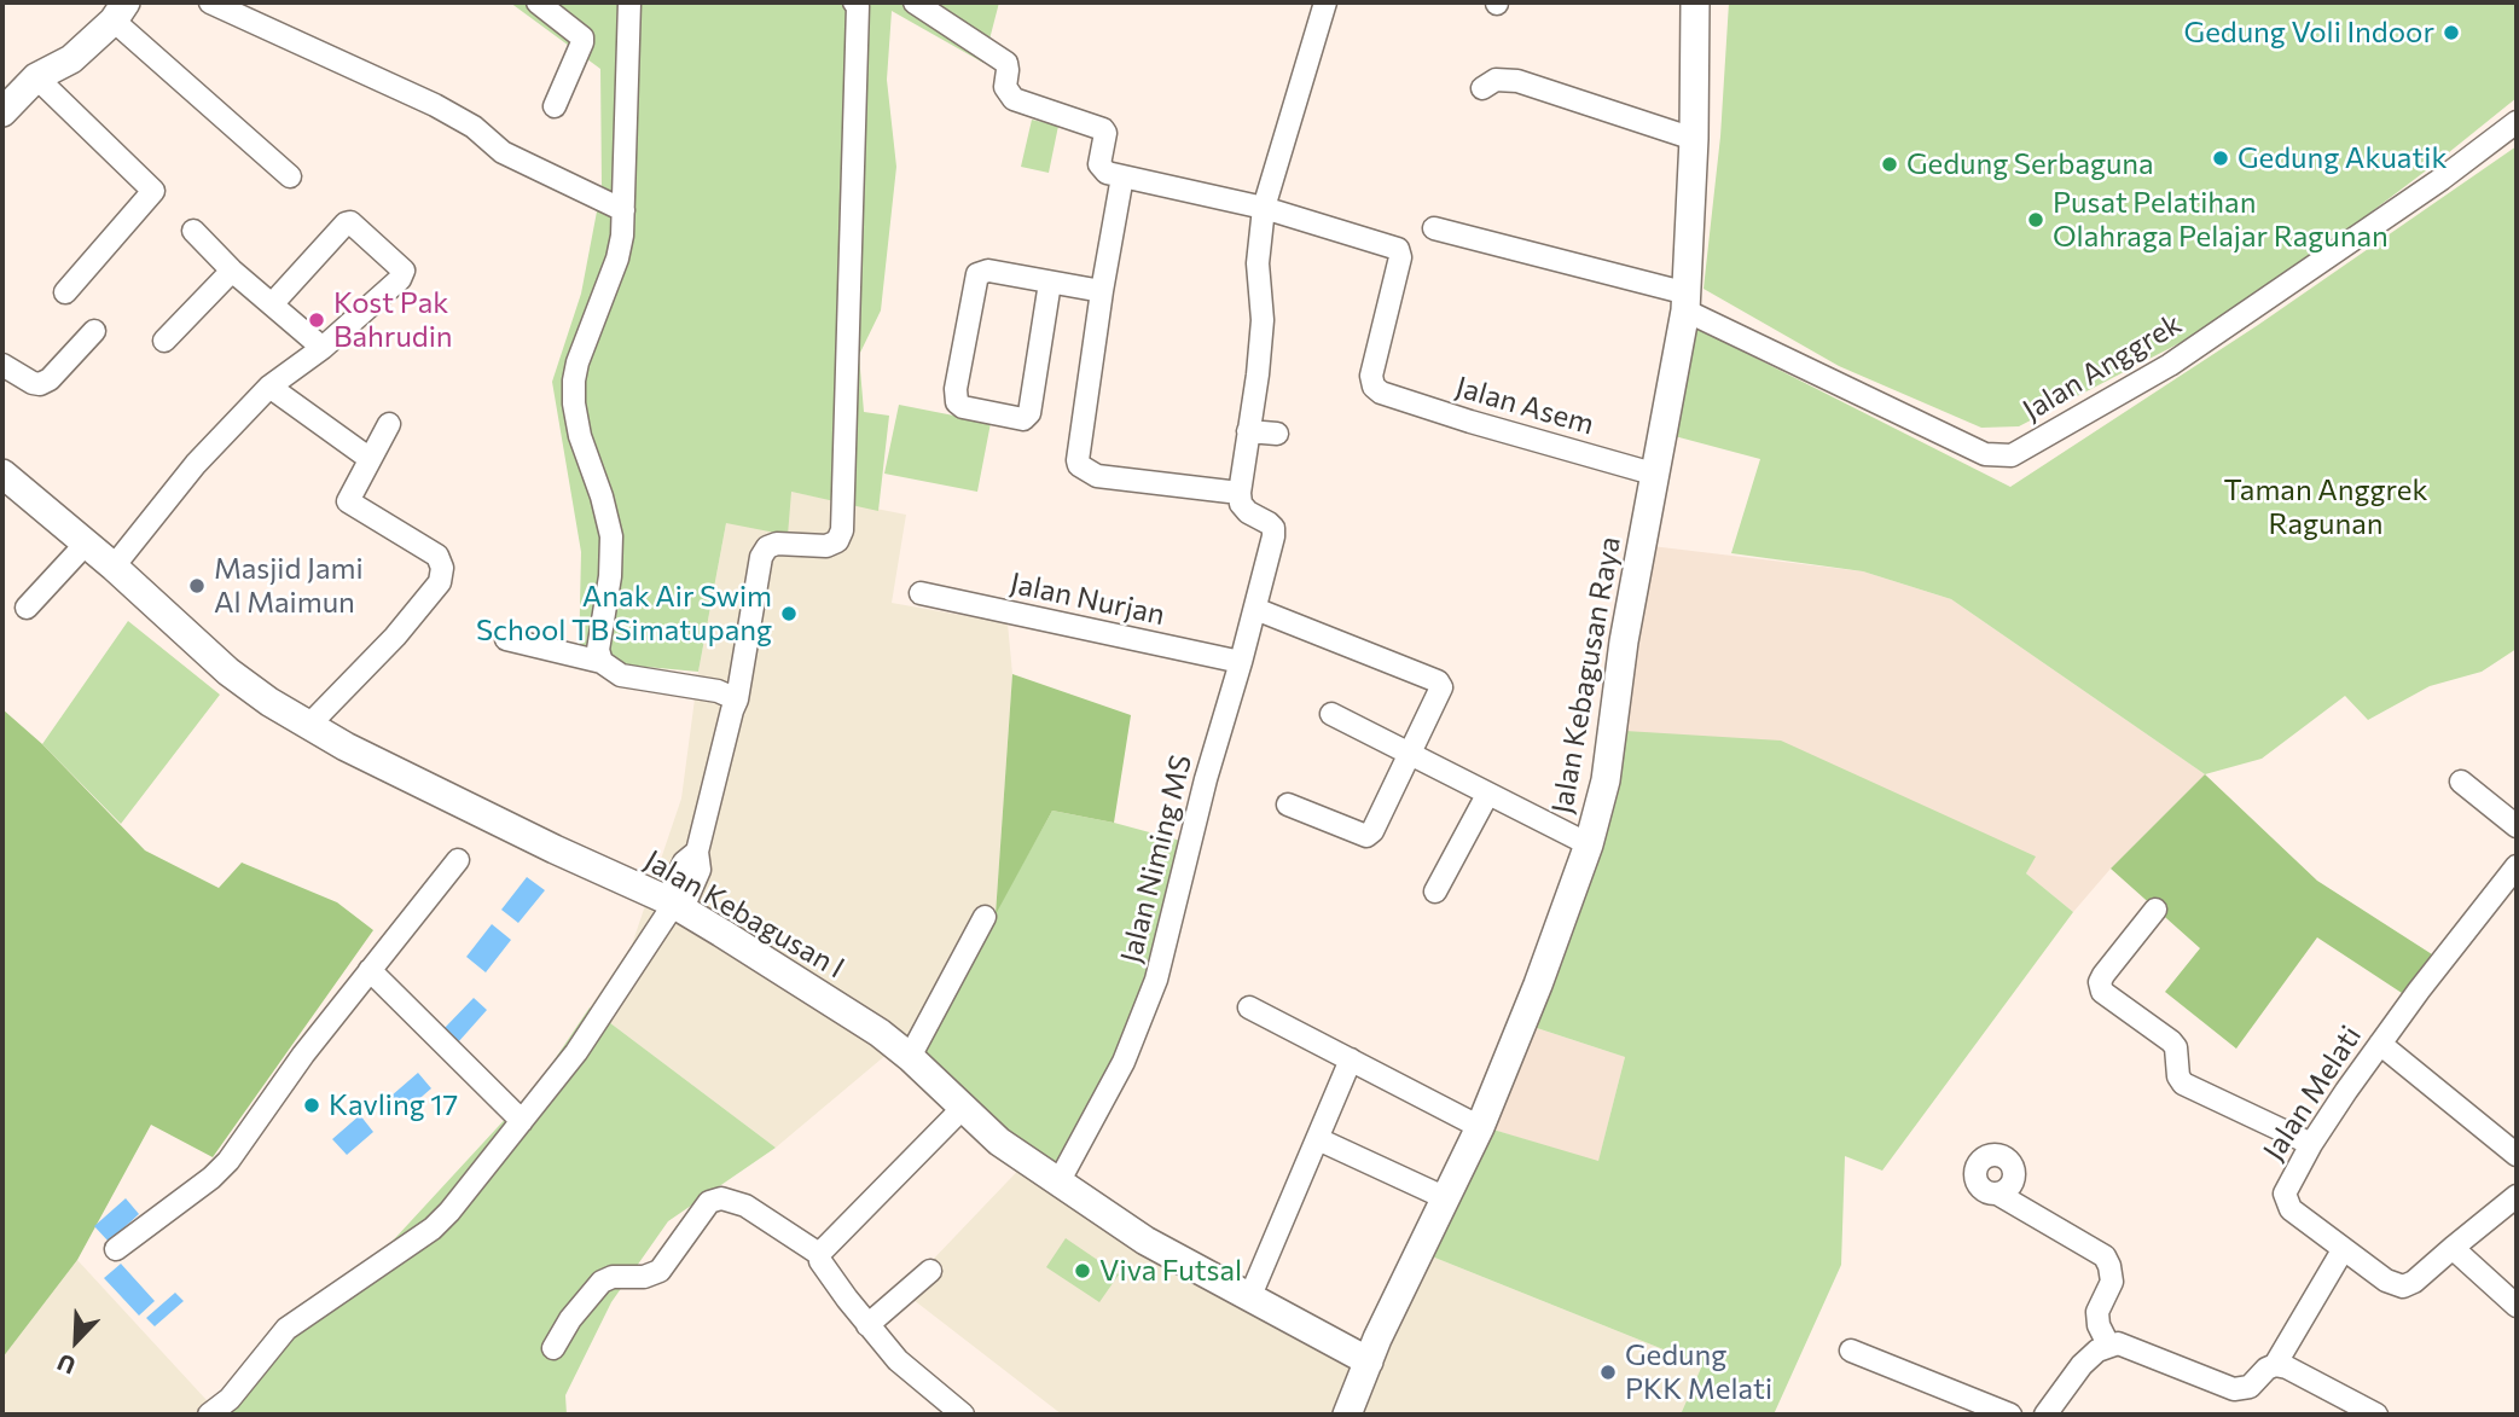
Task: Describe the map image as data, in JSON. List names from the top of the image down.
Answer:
{
  "streets": {
    "street": [
      "Jalan Anggrek",
      "Jalan Asem",
      "Jalan Nurjan",
      "Jalan Kebagusan Raya",
      "Jalan Niming MS",
      "Jalan Kebagusan I",
      "Jalan Melati"
    ]
  },
  "crossings": [
    ["Jalan Anggrek", "Jalan Kebagusan Raya"],
    ["Jalan Asem", "Jalan Kebagusan Raya"],
    ["Jalan Nurjan", "Jalan Niming MS"],
    ["Jalan Kebagusan Raya", "Jalan Kebagusan I"],
    ["Jalan Niming MS", "Jalan Kebagusan I"]
  ],
  "parks": ["Taman Anggrek Ragunan"],
  "places": [
    "Gedung Voli Indoor",
    "Gedung Akuatik",
    "Gedung Serbaguna",
    "Pusat Pelatihan Olahraga Pelajar Ragunan",
    "Kost Pak Bahrudin",
    "Masjid Jami Al Maimun",
    "Anak Air Swim School TB Simatupang",
    "Kavling 17",
    "Viva Futsal",
    "Gedung PKK Melati"
  ],
  "north": "bottom left"
}
